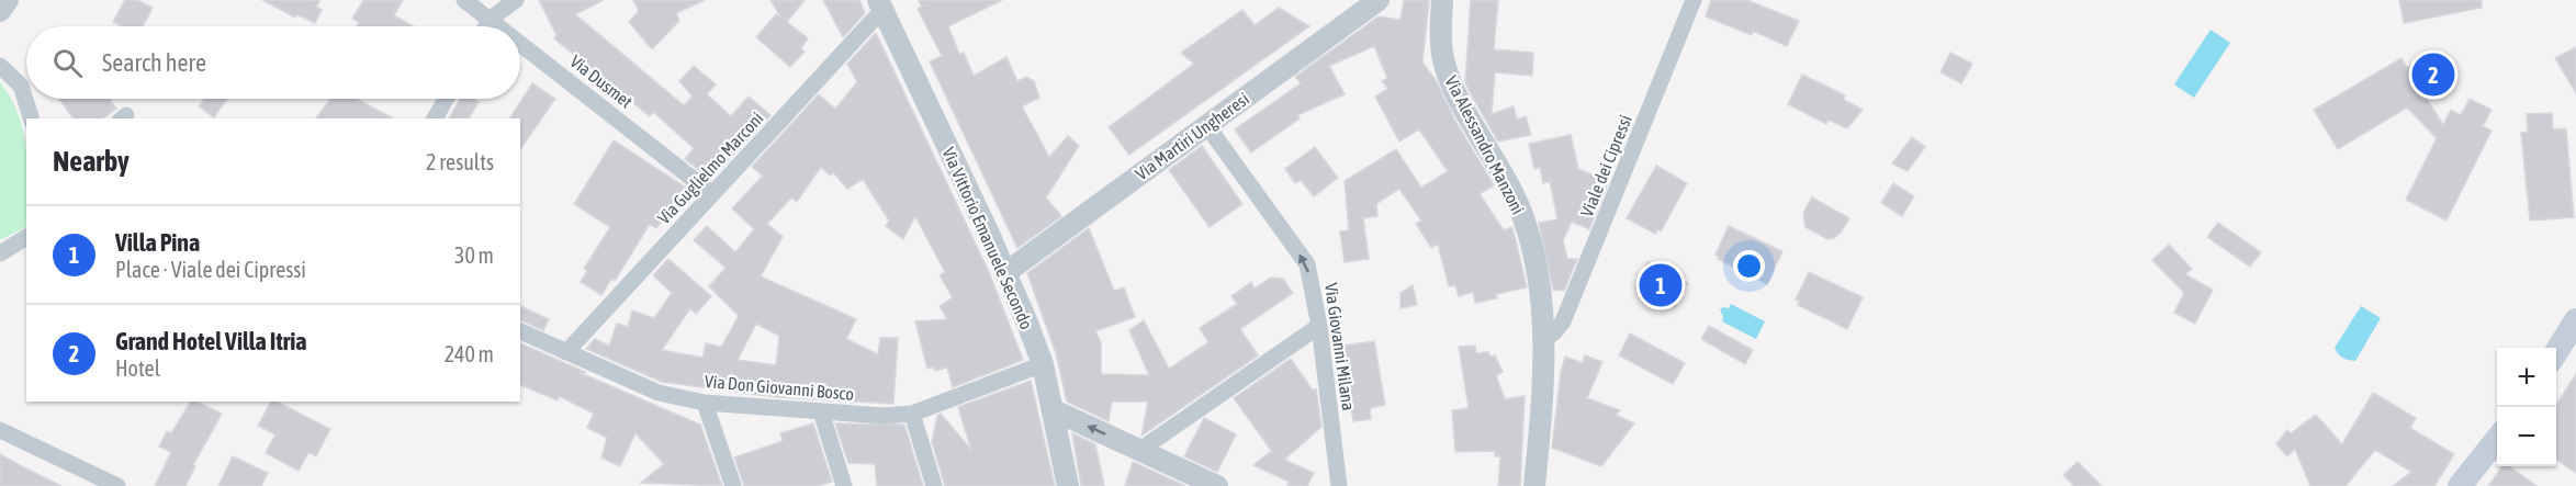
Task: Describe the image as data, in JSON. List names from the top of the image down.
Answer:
{
  "streets": {
    "street": [
      "Via Dusmet",
      "Via Martiri Ungheresi",
      "Via Alessandro Manzoni",
      "Viale dei Cipressi",
      "Via Guglielmo Marconi",
      "Via Vittorio Emanuele Secondo",
      "Via Giovanni Milana",
      "Via Don Giovanni Bosco"
    ]
  },
  "crossings": [
    ["Via Dusmet", "Via Guglielmo Marconi"],
    ["Via Martiri Ungheresi", "Via Vittorio Emanuele Secondo"],
    ["Via Martiri Ungheresi", "Via Giovanni Milana"],
    ["Via Alessandro Manzoni", "Viale dei Cipressi"],
    ["Via Guglielmo Marconi", "Via Vittorio Emanuele Secondo"],
    ["Via Guglielmo Marconi", "Via Don Giovanni Bosco"],
    ["Via Vittorio Emanuele Secondo", "Via Don Giovanni Bosco"]
  ],
  "one_way": ["Via Giovanni Milana"],
  "page": {
    "search": "Search here",
    "pins": ["2", "1"],
    "heading": ["Nearby", "2 results"],
    "list": [
      {
        "mark": "1",
        "name": "Villa Pina",
        "note": "Place · Viale dei Cipressi",
        "value": "30 m"
      },
      {
        "mark": "2",
        "name": "Grand Hotel Villa Itria",
        "note": "Hotel",
        "value": "240 m"
      }
    ],
    "map_buttons": ["+", "−"]
  }
}
